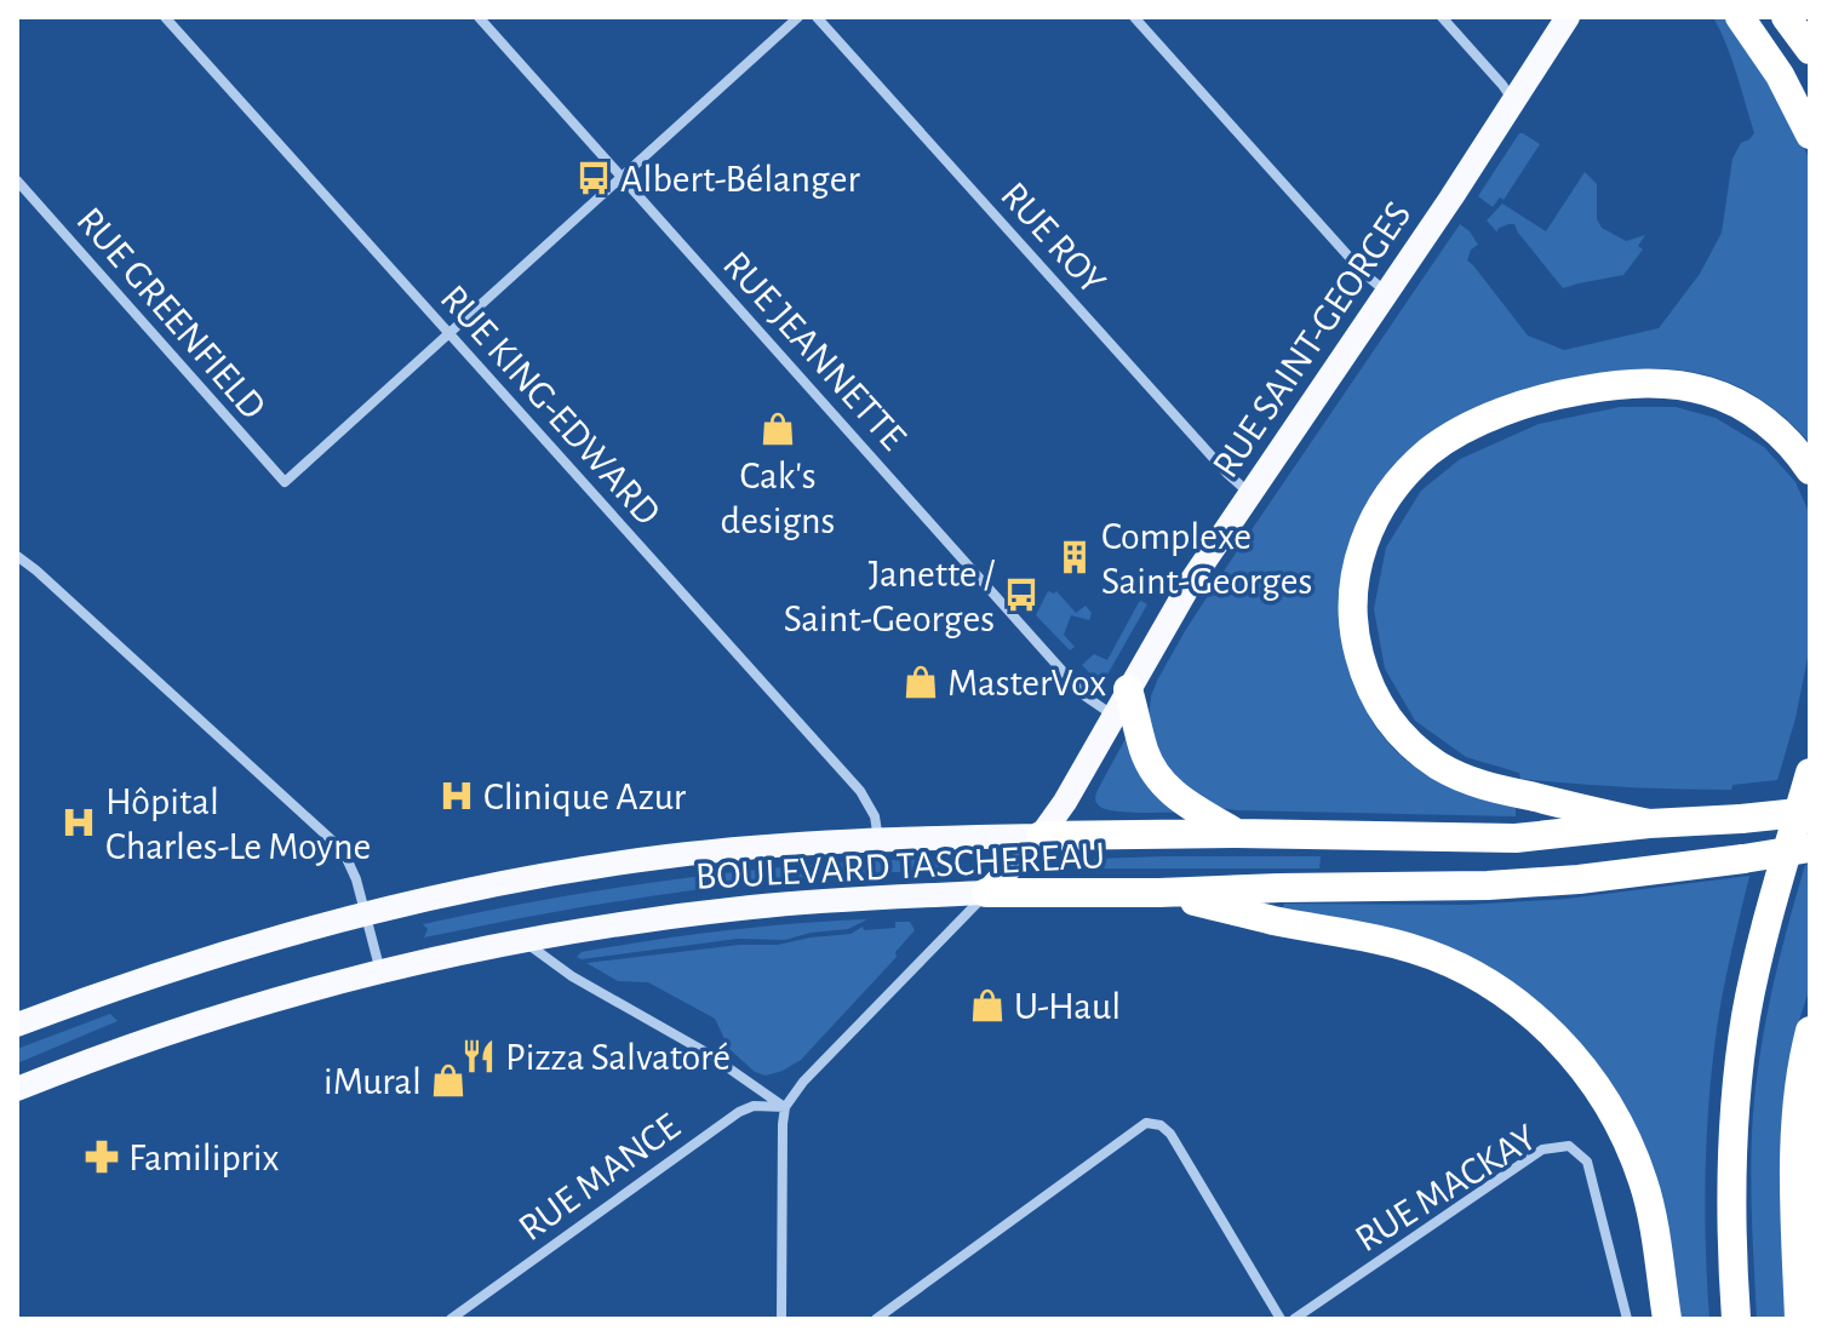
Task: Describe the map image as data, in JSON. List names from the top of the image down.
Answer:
{
  "streets": {
    "highway": ["BOULEVARD TASCHEREAU"],
    "main road": ["RUE SAINT-GEORGES"],
    "street": [
      "RUE ROY",
      "RUE GREENFIELD",
      "RUE JEANNETTE",
      "RUE KING-EDWARD",
      "RUE MANCE",
      "RUE MACKAY"
    ]
  },
  "crossings": [
    ["RUE ROY", "RUE SAINT-GEORGES"],
    ["RUE GREENFIELD", "RUE KING-EDWARD"],
    ["RUE SAINT-GEORGES", "RUE JEANNETTE"],
    ["RUE SAINT-GEORGES", "BOULEVARD TASCHEREAU"],
    ["RUE KING-EDWARD", "BOULEVARD TASCHEREAU"]
  ],
  "places": {
    "bus stop": ["Albert-Bélanger", "Janette / Saint-Georges"],
    "shop": [
      "Cak's designs",
      "MasterVox",
      "U-Haul",
      "iMural"
    ],
    "building": ["Complexe Saint-Georges"],
    "hospital": ["Clinique Azur", "Hôpital Charles-Le Moyne"],
    "restaurant": ["Pizza Salvatoré"],
    "pharmacy": ["Familiprix"]
  }
}
